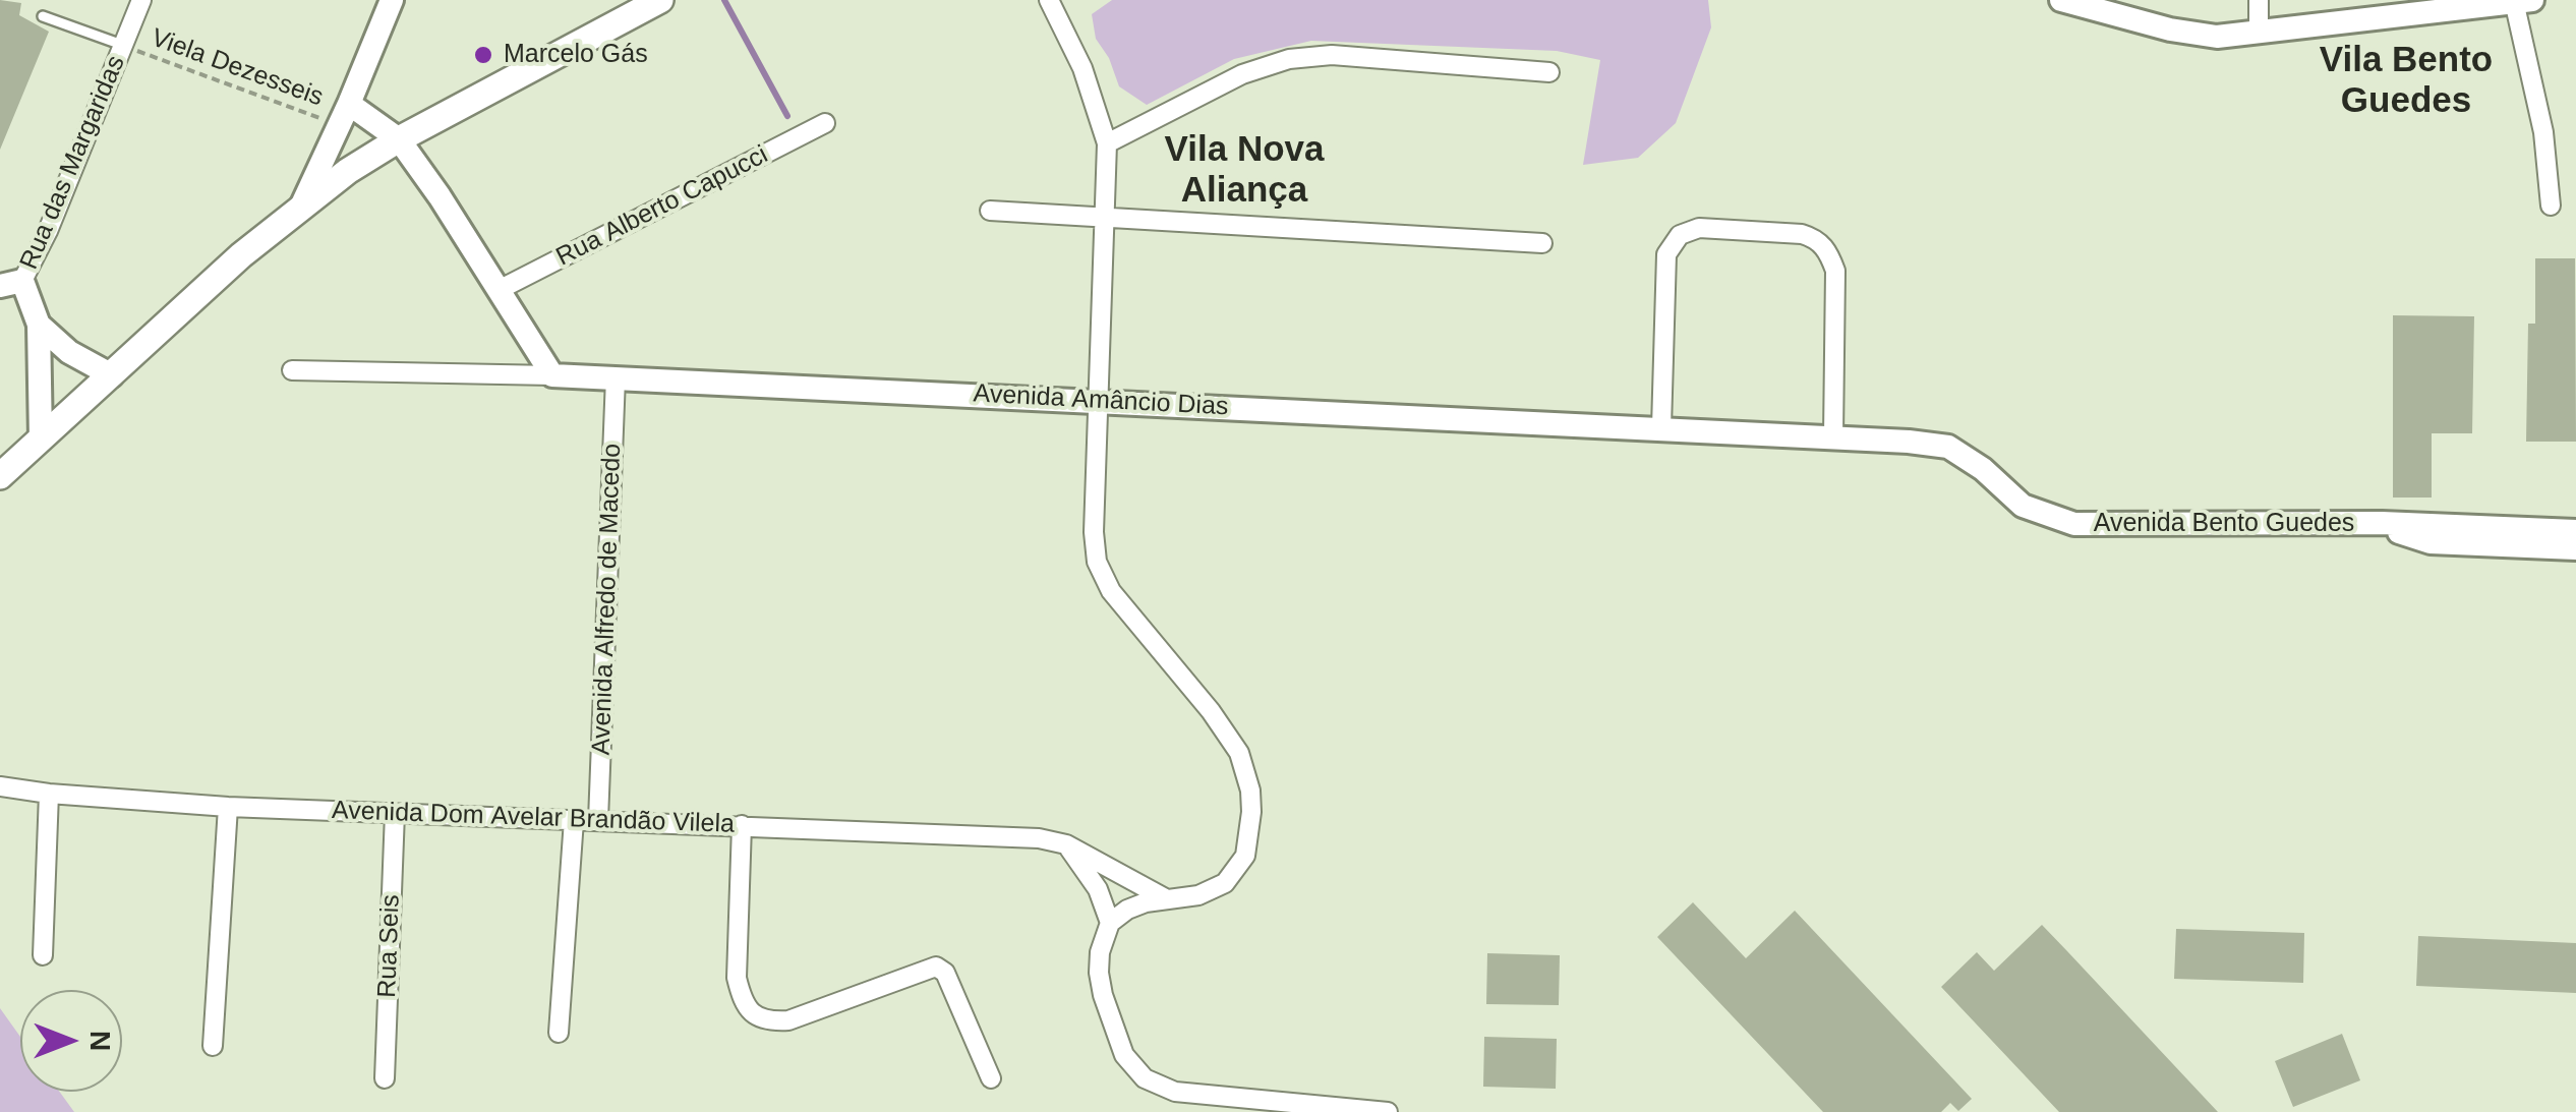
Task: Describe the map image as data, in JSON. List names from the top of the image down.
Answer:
{
  "streets": {
    "street": [
      "Rua das Margaridas",
      "Rua Alberto Capucci",
      "Avenida Amâncio Dias",
      "Avenida Bento Guedes",
      "Avenida Alfredo de Macedo",
      "Avenida Dom Avelar Brandão Vilela",
      "Rua Seis"
    ],
    "path": ["Viela Dezesseis"]
  },
  "crossings": [
    ["Viela Dezesseis", "Rua das Margaridas"],
    ["Avenida Amâncio Dias", "Avenida Bento Guedes"],
    ["Avenida Amâncio Dias", "Avenida Alfredo de Macedo"],
    ["Avenida Alfredo de Macedo", "Avenida Dom Avelar Brandão Vilela"],
    ["Avenida Dom Avelar Brandão Vilela", "Rua Seis"]
  ],
  "districts": ["Vila Bento Guedes", "Vila Nova Aliança"],
  "places": ["Marcelo Gás"],
  "north": "right"
}
